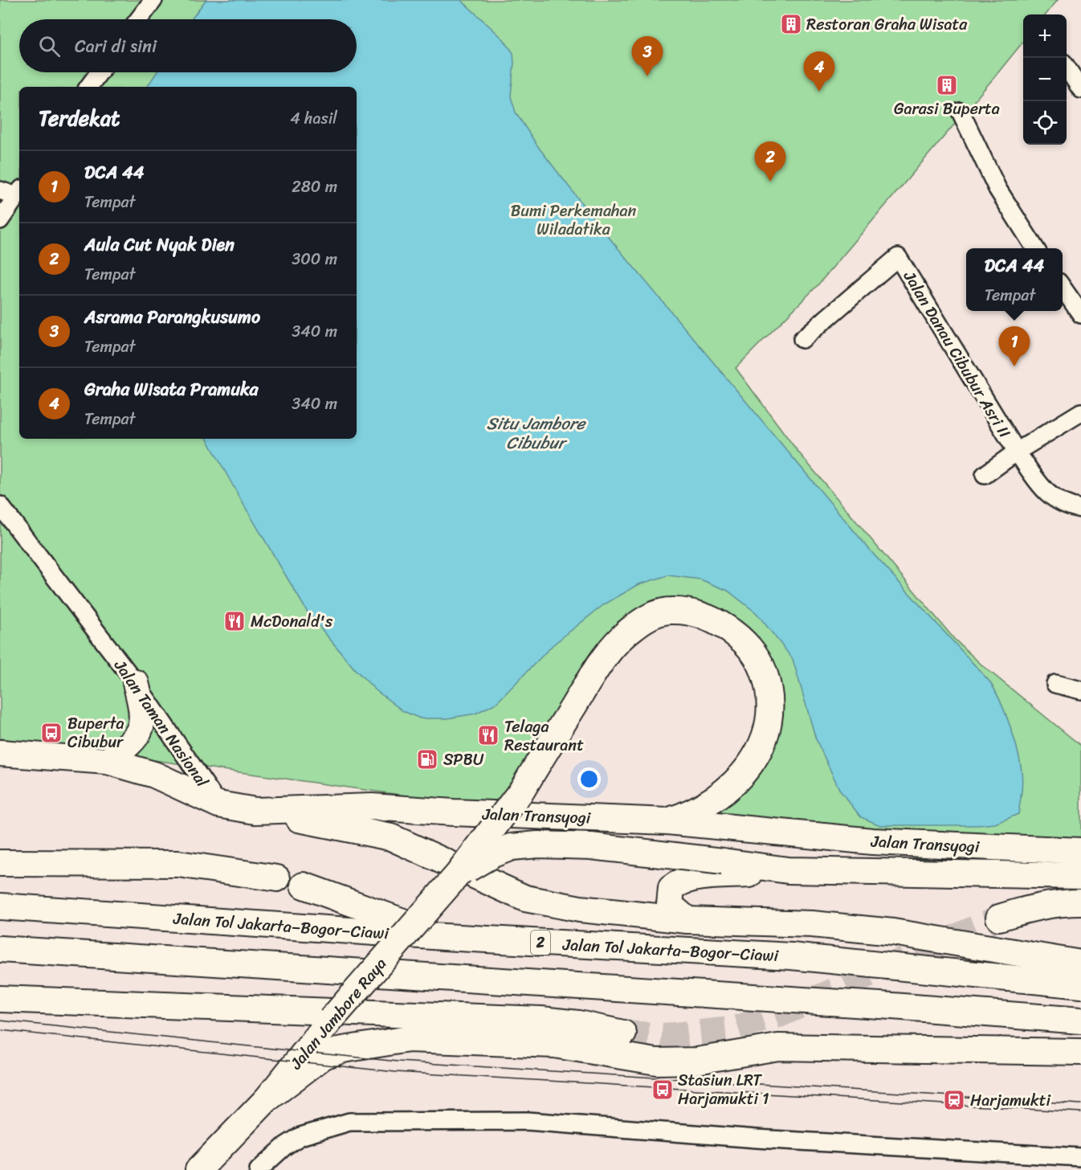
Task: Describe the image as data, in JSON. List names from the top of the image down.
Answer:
{
  "streets": {
    "highway": [
      "Jalan Transyogi",
      "Jalan Tol Jakarta–Bogor–Ciawi",
      "2",
      "Jalan Jambore Raya"
    ],
    "street": ["Jalan Danau Cibubur Asri II", "Jalan Taman Nasional"]
  },
  "crossings": [
    ["Jalan Taman Nasional", "Jalan Transyogi"],
    ["Jalan Transyogi", "Jalan Jambore Raya"]
  ],
  "water": ["Situ Jambore Cibubur"],
  "parks": ["Bumi Perkemahan Wiladatika"],
  "places": {
    "building": ["Restoran Graha Wisata", "Garasi Buperta"],
    "restaurant": ["McDonald's", "Telaga Restaurant"],
    "bus stop": ["Buperta Cibubur", "Stasiun LRT Harjamukti 1"],
    "fuel station": ["SPBU"],
    "station": ["Harjamukti"]
  },
  "page": {
    "map_buttons": ["+", "−"],
    "search": "Cari di sini",
    "pins": [
      "3",
      "4",
      "2",
      "1"
    ],
    "heading": ["Terdekat", "4 hasil"],
    "list": [
      {
        "mark": "1",
        "name": "DCA 44",
        "note": "Tempat",
        "value": "280 m"
      },
      {
        "mark": "2",
        "name": "Aula Cut Nyak Dien",
        "note": "Tempat",
        "value": "300 m"
      },
      {
        "mark": "3",
        "name": "Asrama Parangkusumo",
        "note": "Tempat",
        "value": "340 m"
      },
      {
        "mark": "4",
        "name": "Graha Wisata Pramuka",
        "note": "Tempat",
        "value": "340 m"
      }
    ],
    "popup": ["DCA 44", "Tempat"]
  }
}
